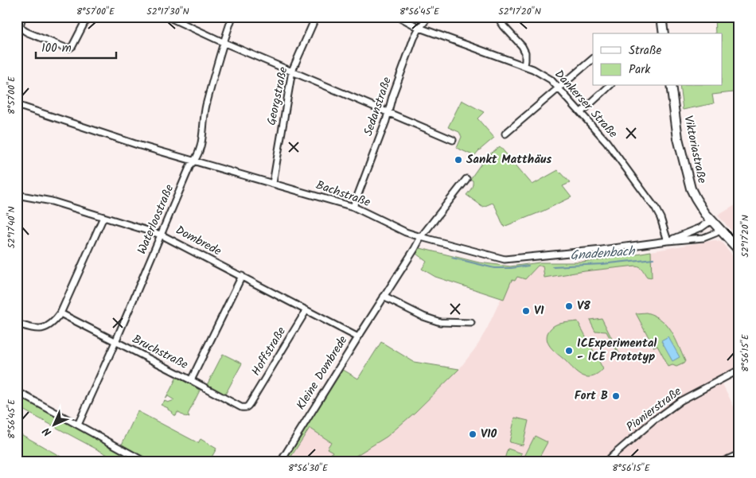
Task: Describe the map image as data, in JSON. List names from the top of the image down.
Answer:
{
  "streets": {
    "main road": ["Viktoriastraße"],
    "street": [
      "Georgstraße",
      "Dankerser Straße",
      "Sedanstraße",
      "Bachstraße",
      "Waterloostraße",
      "Dombrede",
      "Hoffstraße",
      "Bruchstraße",
      "Kleine Dombrede",
      "Pionierstraße"
    ]
  },
  "crossings": [
    ["Georgstraße", "Bachstraße"],
    ["Dankerser Straße", "Sedanstraße"],
    ["Dankerser Straße", "Bachstraße"],
    ["Sedanstraße", "Bachstraße"],
    ["Viktoriastraße", "Bachstraße"],
    ["Bachstraße", "Waterloostraße"],
    ["Bachstraße", "Kleine Dombrede"],
    ["Waterloostraße", "Dombrede"],
    ["Waterloostraße", "Bruchstraße"],
    ["Dombrede", "Hoffstraße"],
    ["Dombrede", "Kleine Dombrede"],
    ["Hoffstraße", "Bruchstraße"]
  ],
  "water": ["Gnadenbach"],
  "places": [
    "Sankt Matthäus",
    "V8",
    "V1",
    "ICExperimental - ICE Prototyp",
    "Fort B",
    "V10"
  ],
  "legend": ["Straße", "Park"],
  "scale_bar": "100 m",
  "north": "bottom left",
  "coordinates": [
    "8°57'00\"E",
    "52°17'30\"N",
    "8°56'45\"E",
    "52°17'20\"N",
    "52°17'40\"N",
    "8°56'15\"E",
    "8°56'30\"E"
  ]
}
